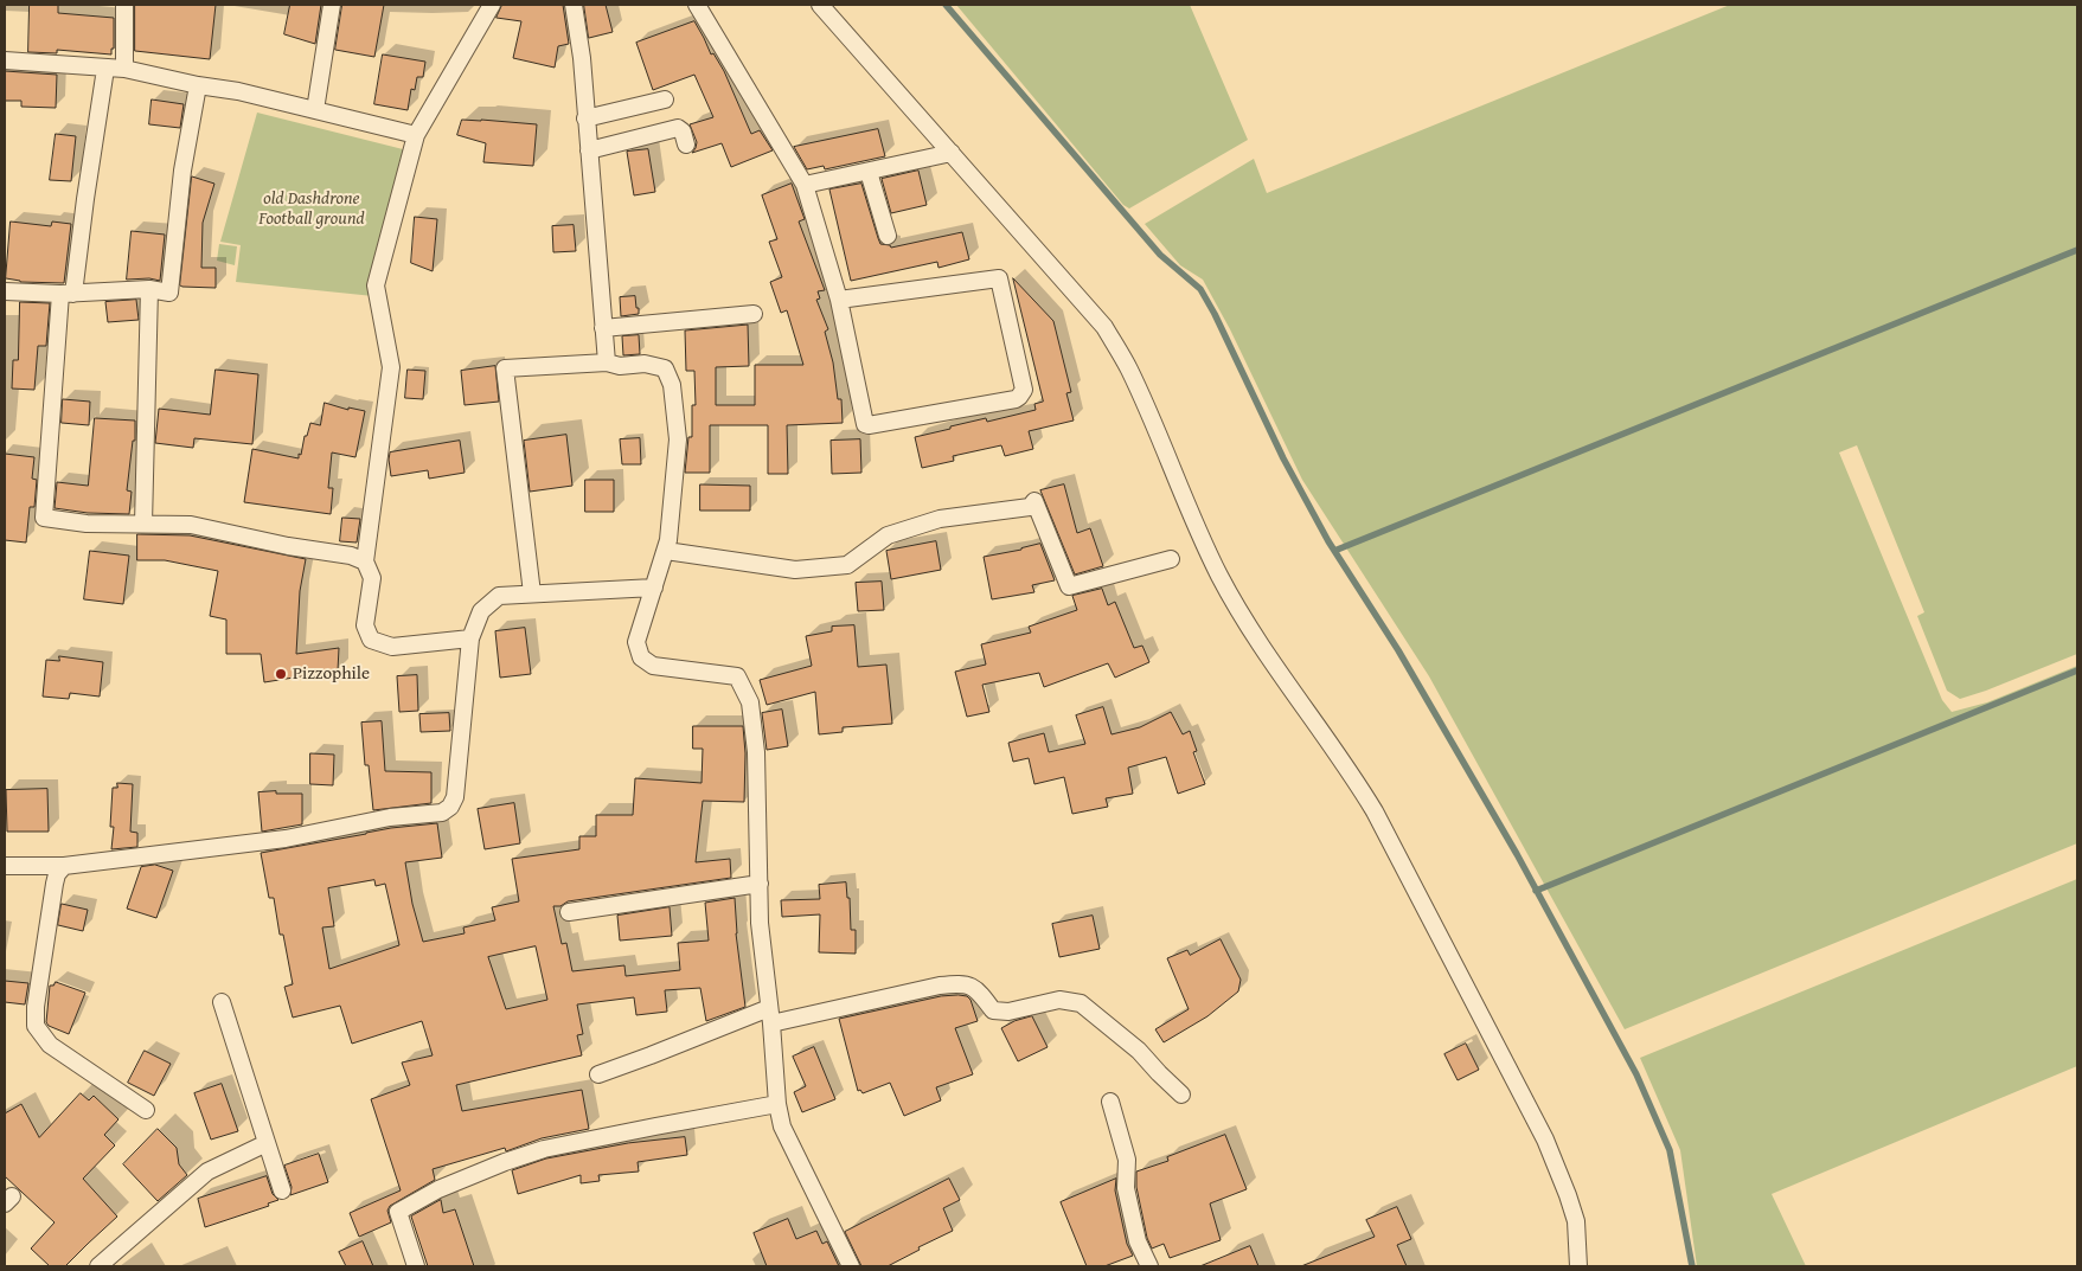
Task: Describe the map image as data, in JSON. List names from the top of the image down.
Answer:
{
  "parks": ["old Dashdrone Football ground"],
  "places": ["Pizzophile"]
}
